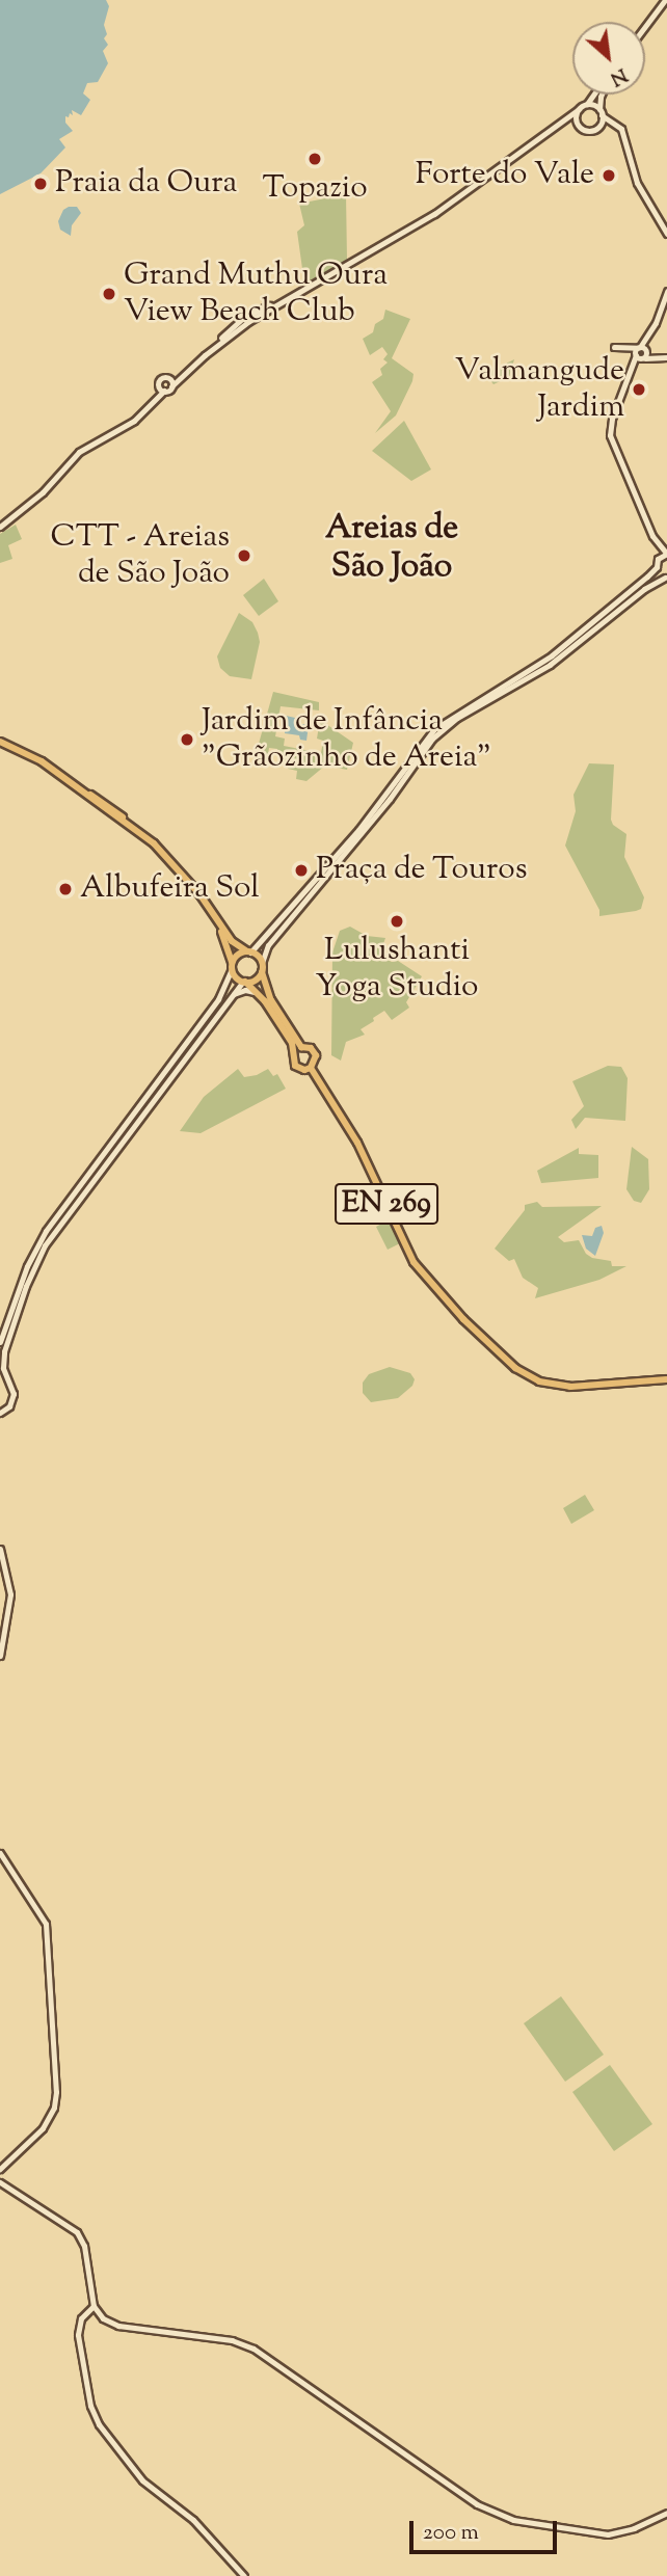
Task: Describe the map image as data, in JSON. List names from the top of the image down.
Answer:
{
  "streets": {
    "main road": ["EN 269"]
  },
  "districts": ["Areias de São João"],
  "places": [
    "Topazio",
    "Forte do Vale",
    "Praia da Oura",
    "Grand Muthu Oura View Beach Club",
    "Valmangude Jardim",
    "CTT - Areias de São João",
    "Jardim de Infância \"Grãozinho de Areia\"",
    "Praça de Touros",
    "Albufeira Sol",
    "Lulushanti Yoga Studio"
  ],
  "scale_bar": "200 m",
  "north": "bottom right"
}
